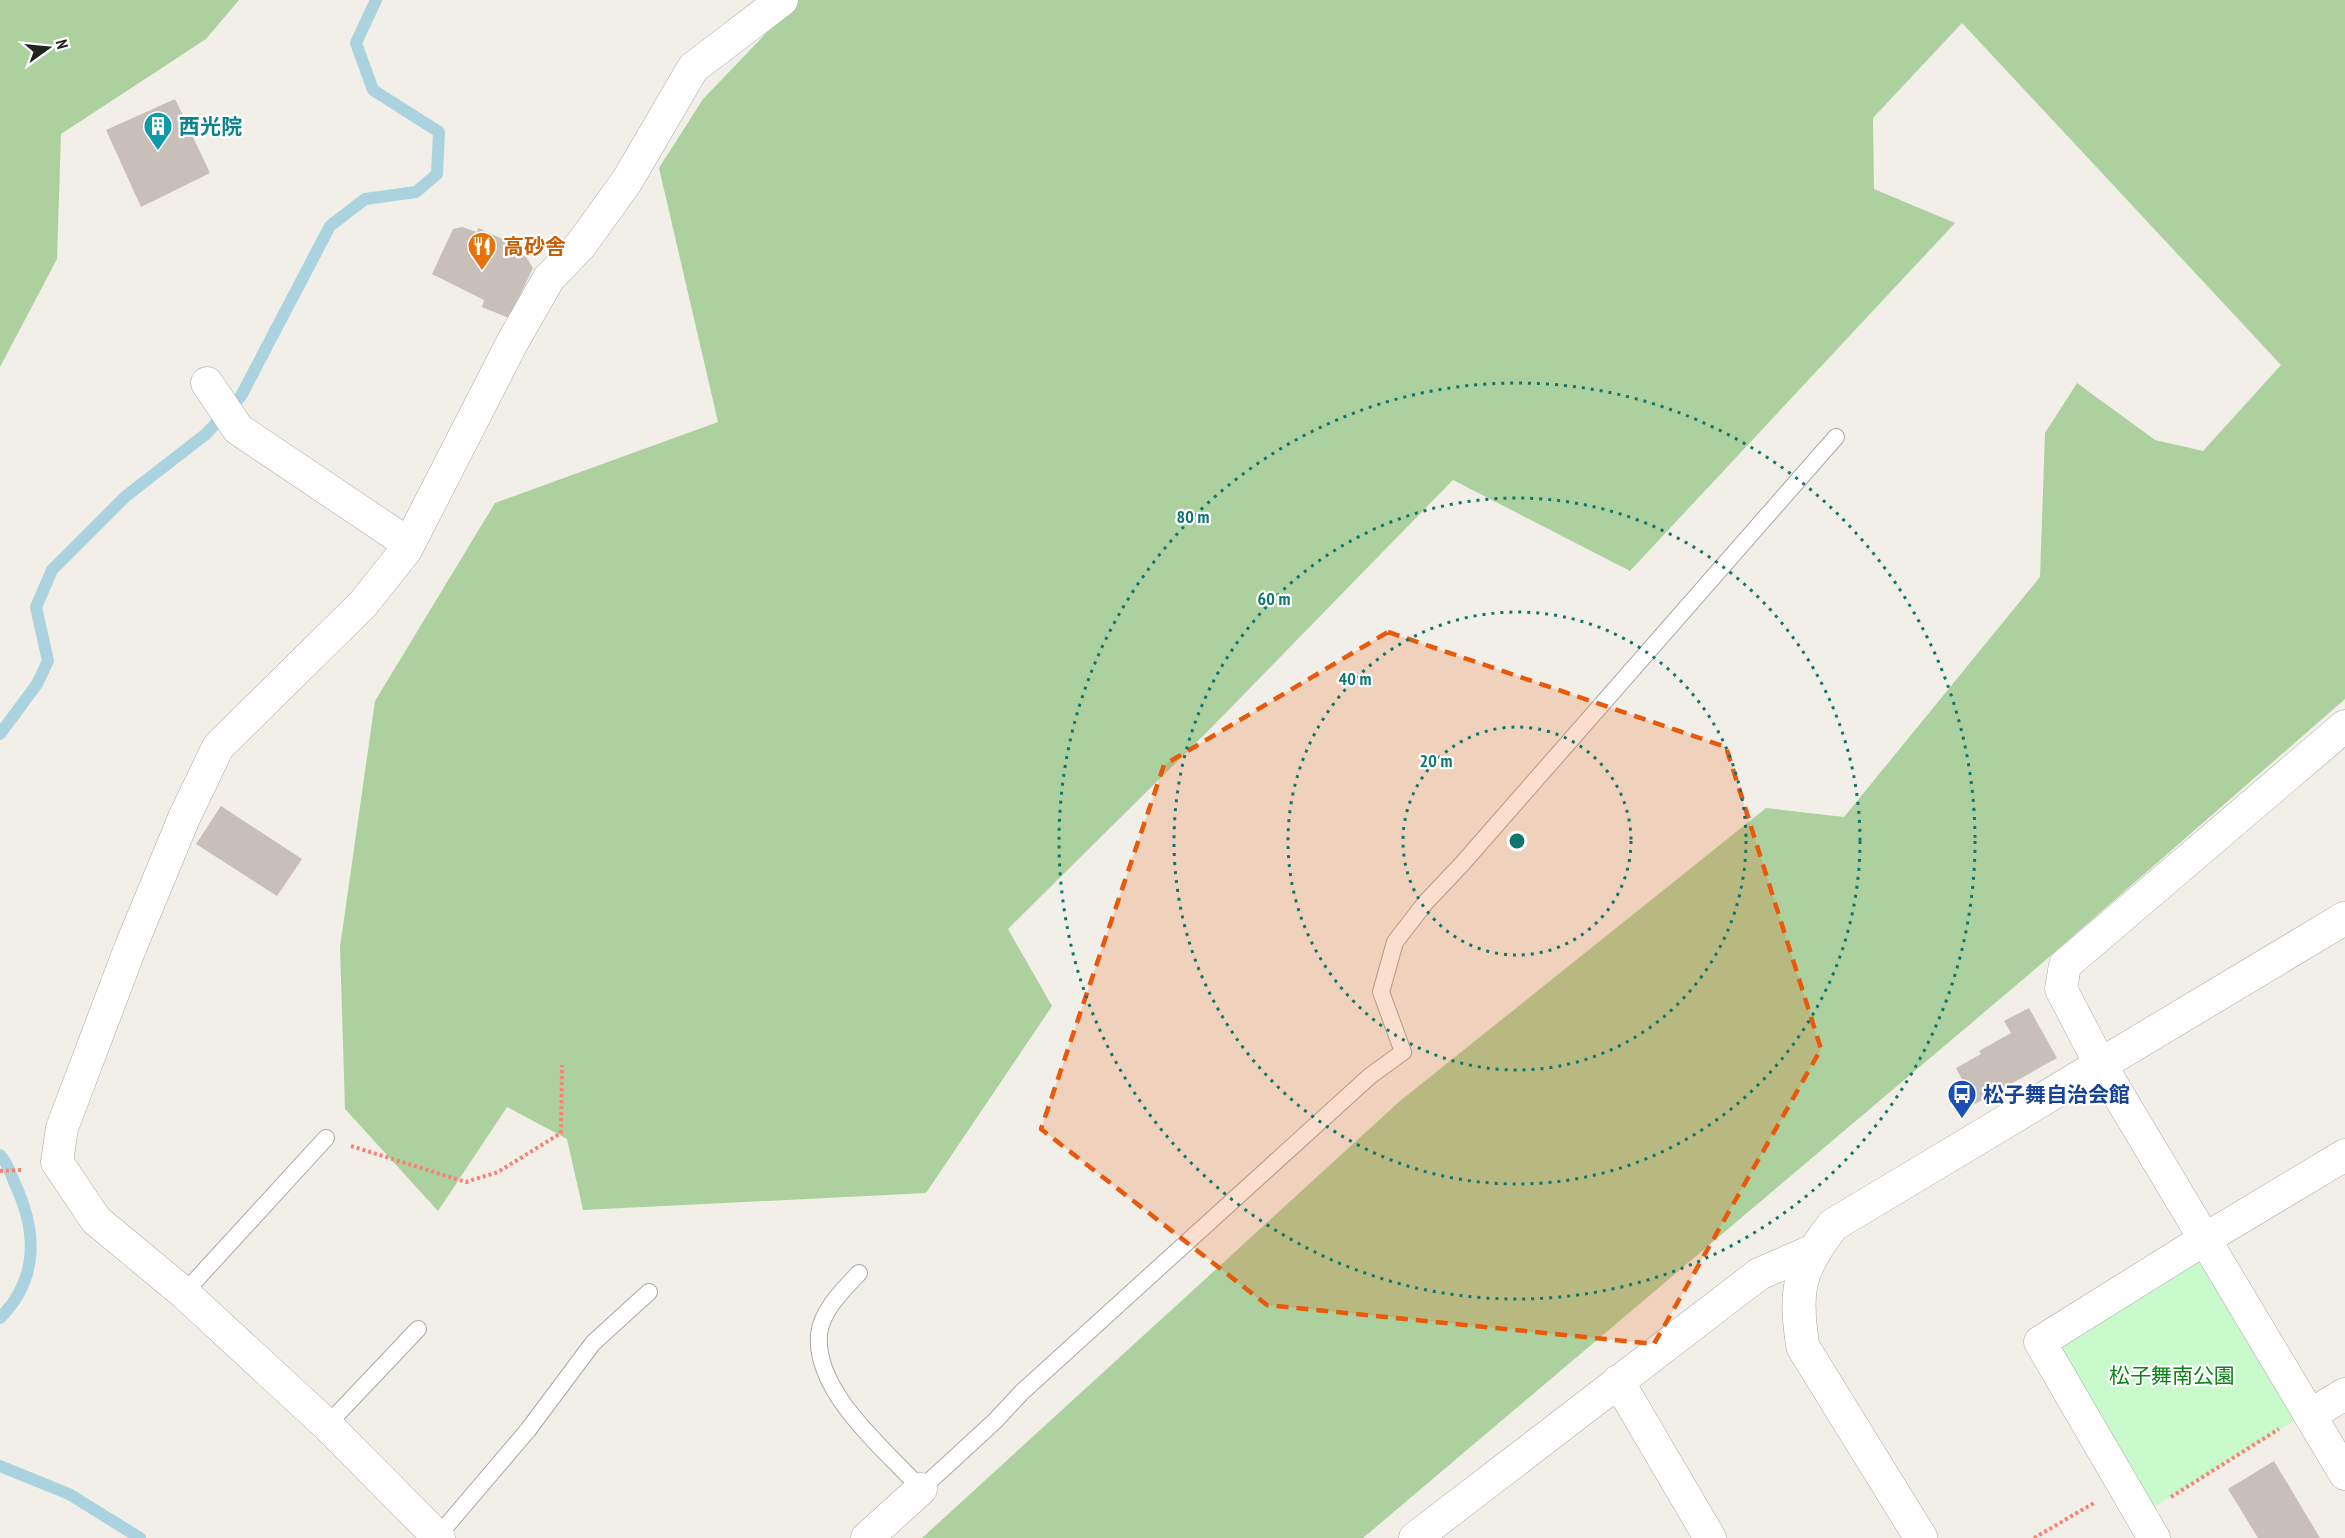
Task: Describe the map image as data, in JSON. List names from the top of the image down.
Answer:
{
  "parks": ["松子舞南公園"],
  "places": {
    "building": ["西光院"],
    "restaurant": ["高砂舎"],
    "bus stop": ["松子舞自治会館"]
  },
  "north": "right",
  "rings": [
    "80 m",
    "60 m",
    "40 m",
    "20 m"
  ]
}
